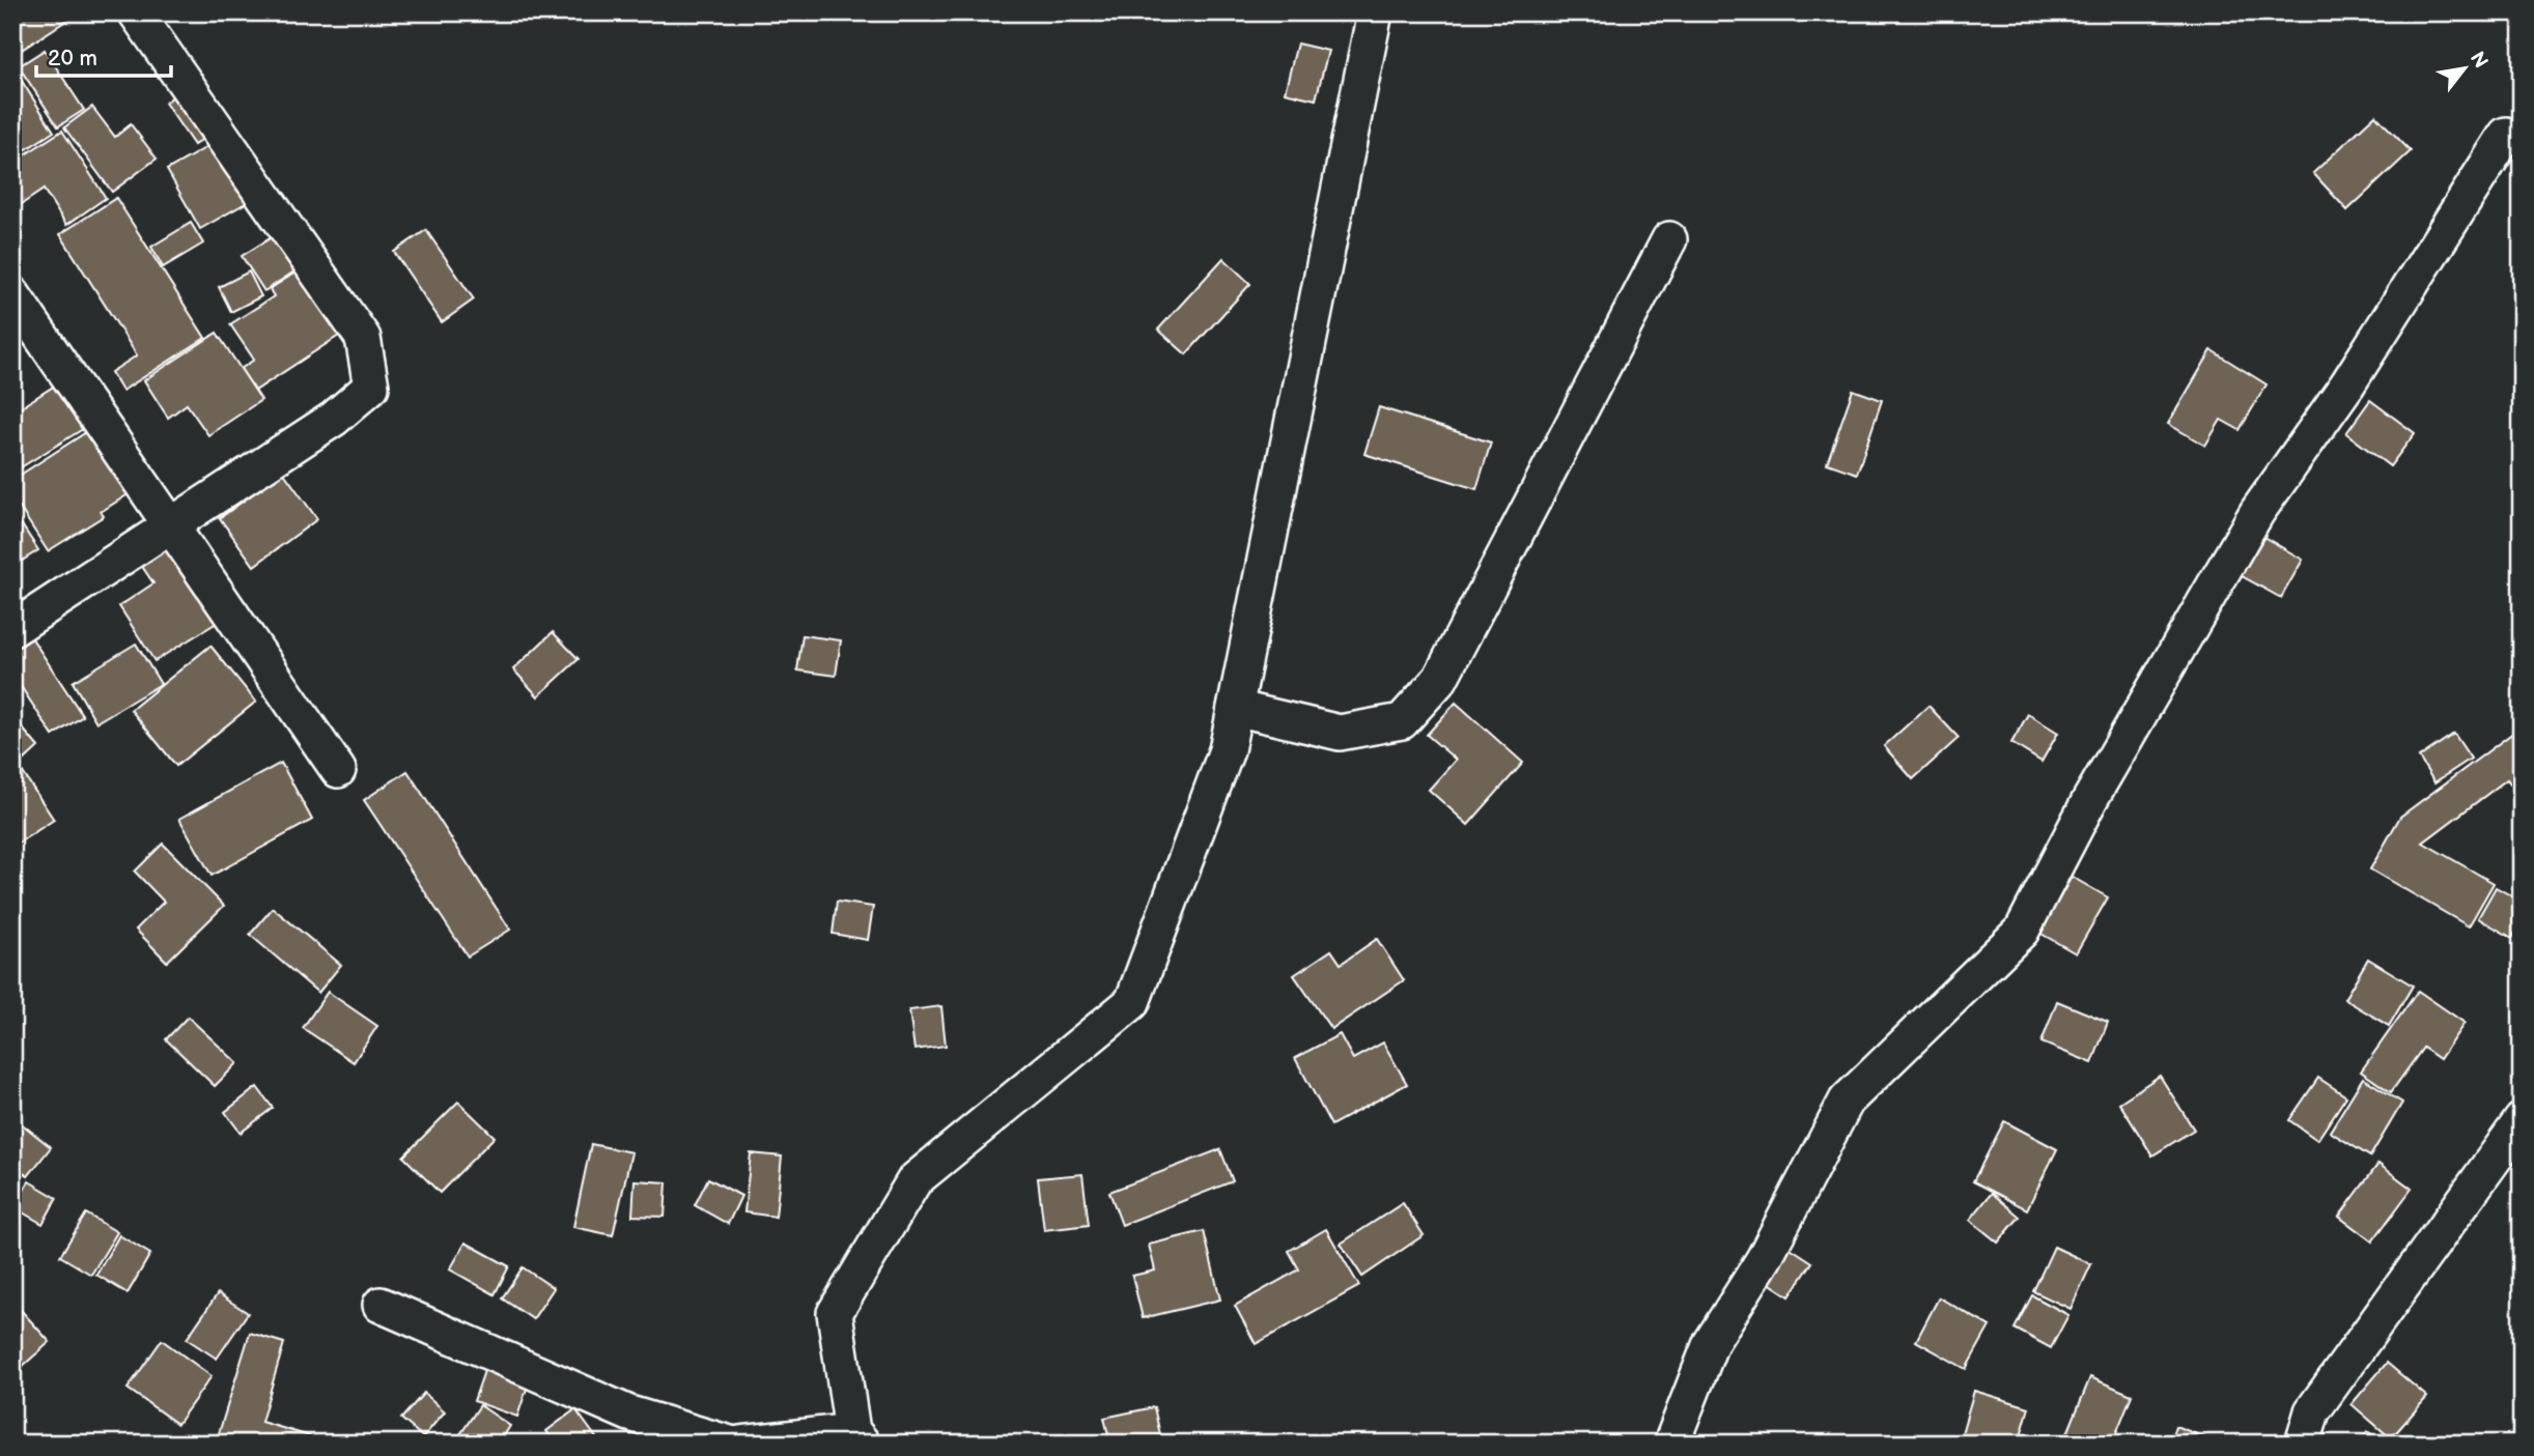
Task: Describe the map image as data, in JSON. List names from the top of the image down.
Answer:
{
  "scale_bar": "20 m",
  "north": "top right"
}
